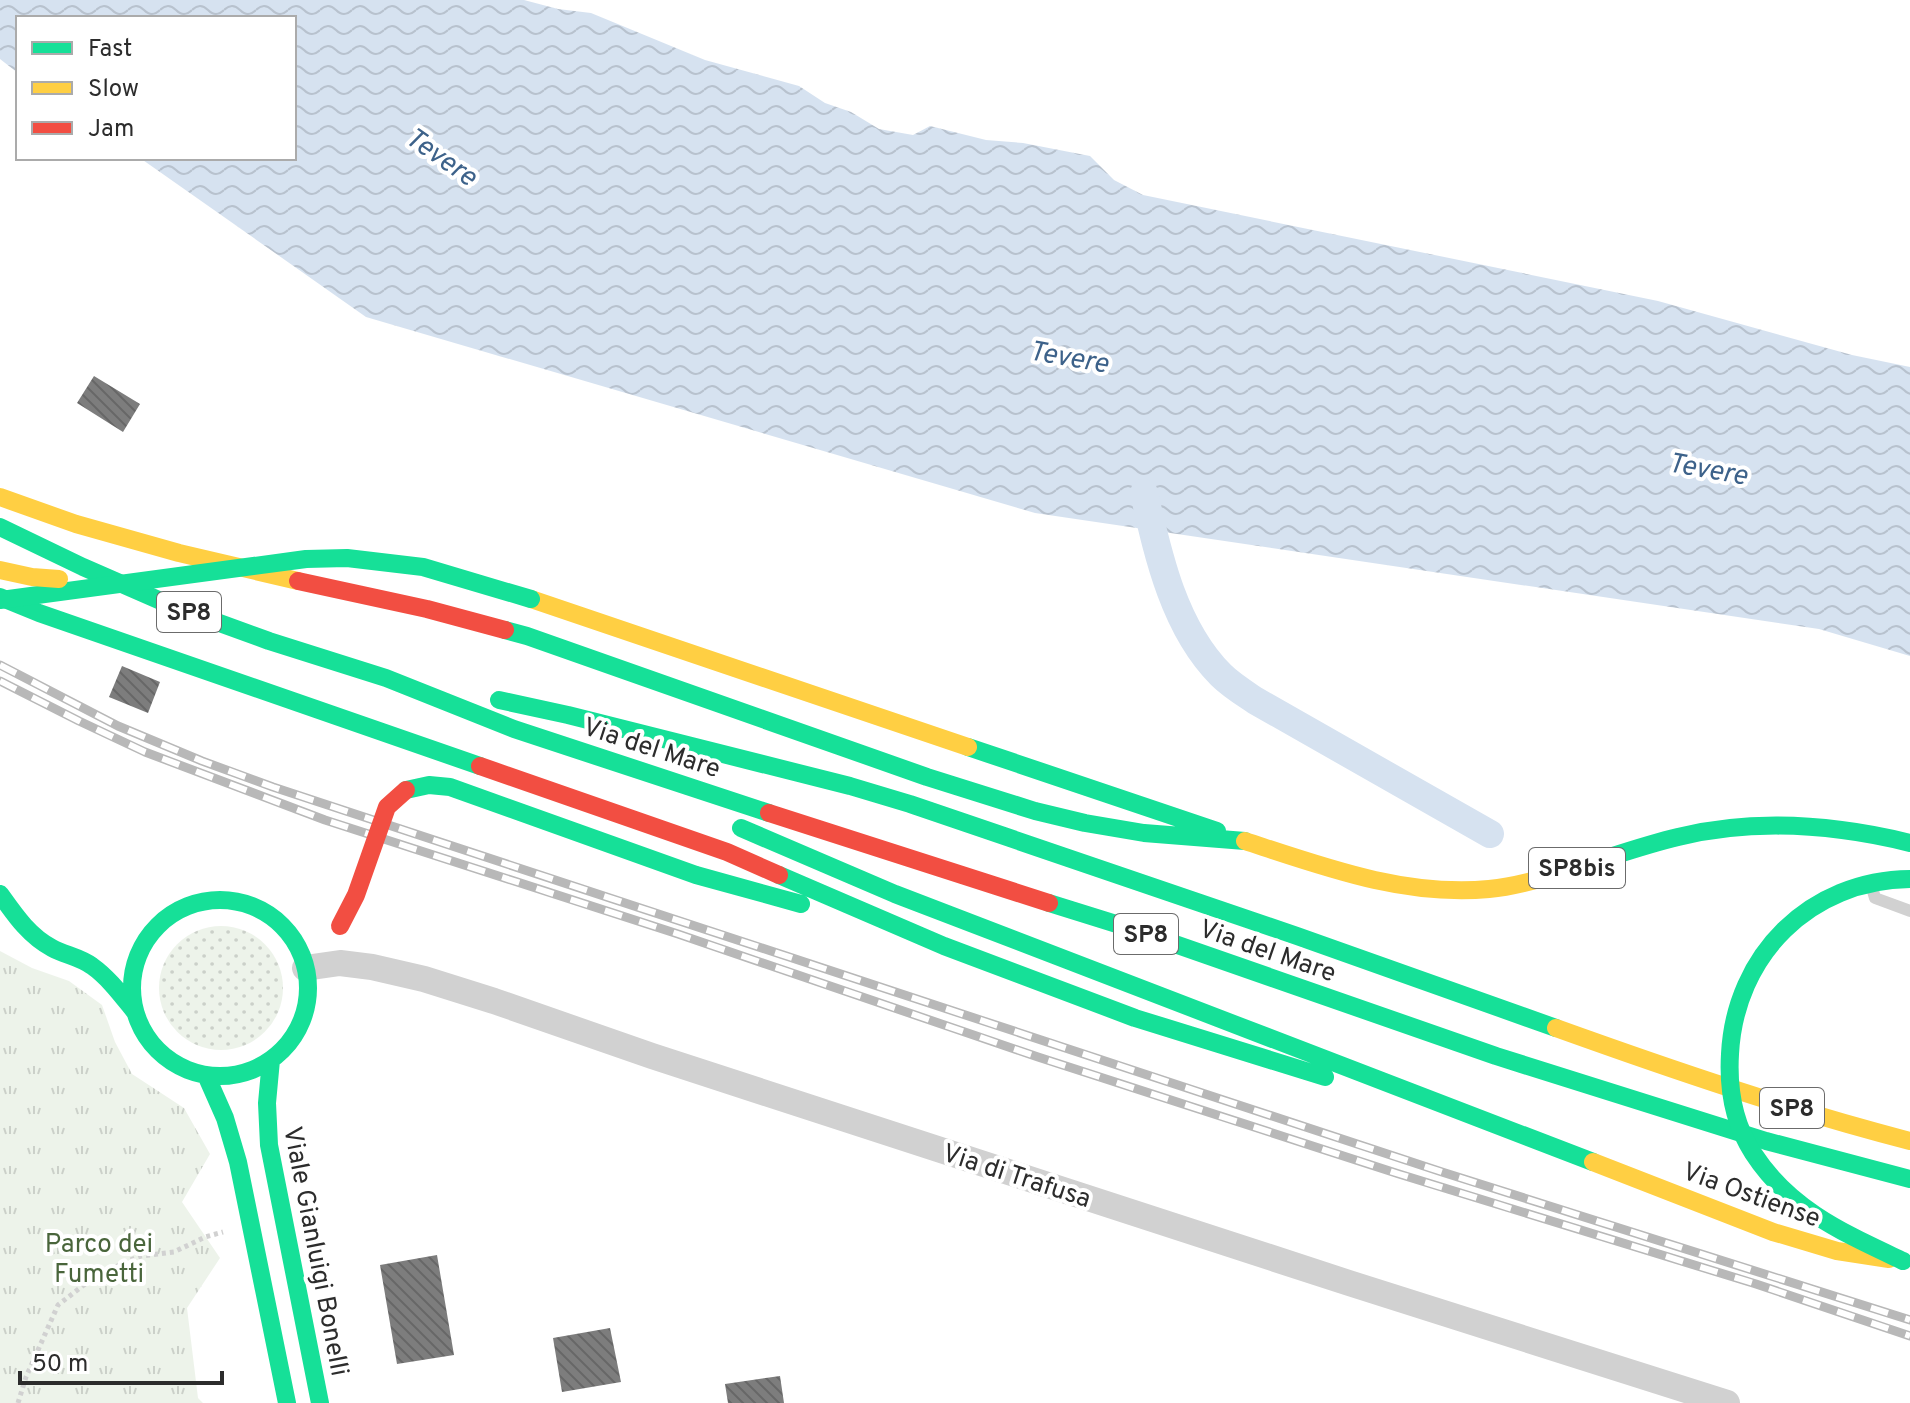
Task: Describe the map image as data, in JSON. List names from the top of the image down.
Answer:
{
  "streets": {
    "main road": [
      "SP8",
      "Via del Mare",
      "SP8bis",
      "Via Ostiense",
      "Viale Gianluigi Bonelli"
    ],
    "street": ["Via di Trafusa"]
  },
  "crossings": [
    ["Via di Trafusa", "Viale Gianluigi Bonelli"]
  ],
  "water": ["Tevere"],
  "parks": ["Parco dei Fumetti"],
  "legend": ["Fast", "Slow", "Jam"],
  "scale_bar": "50 m"
}
